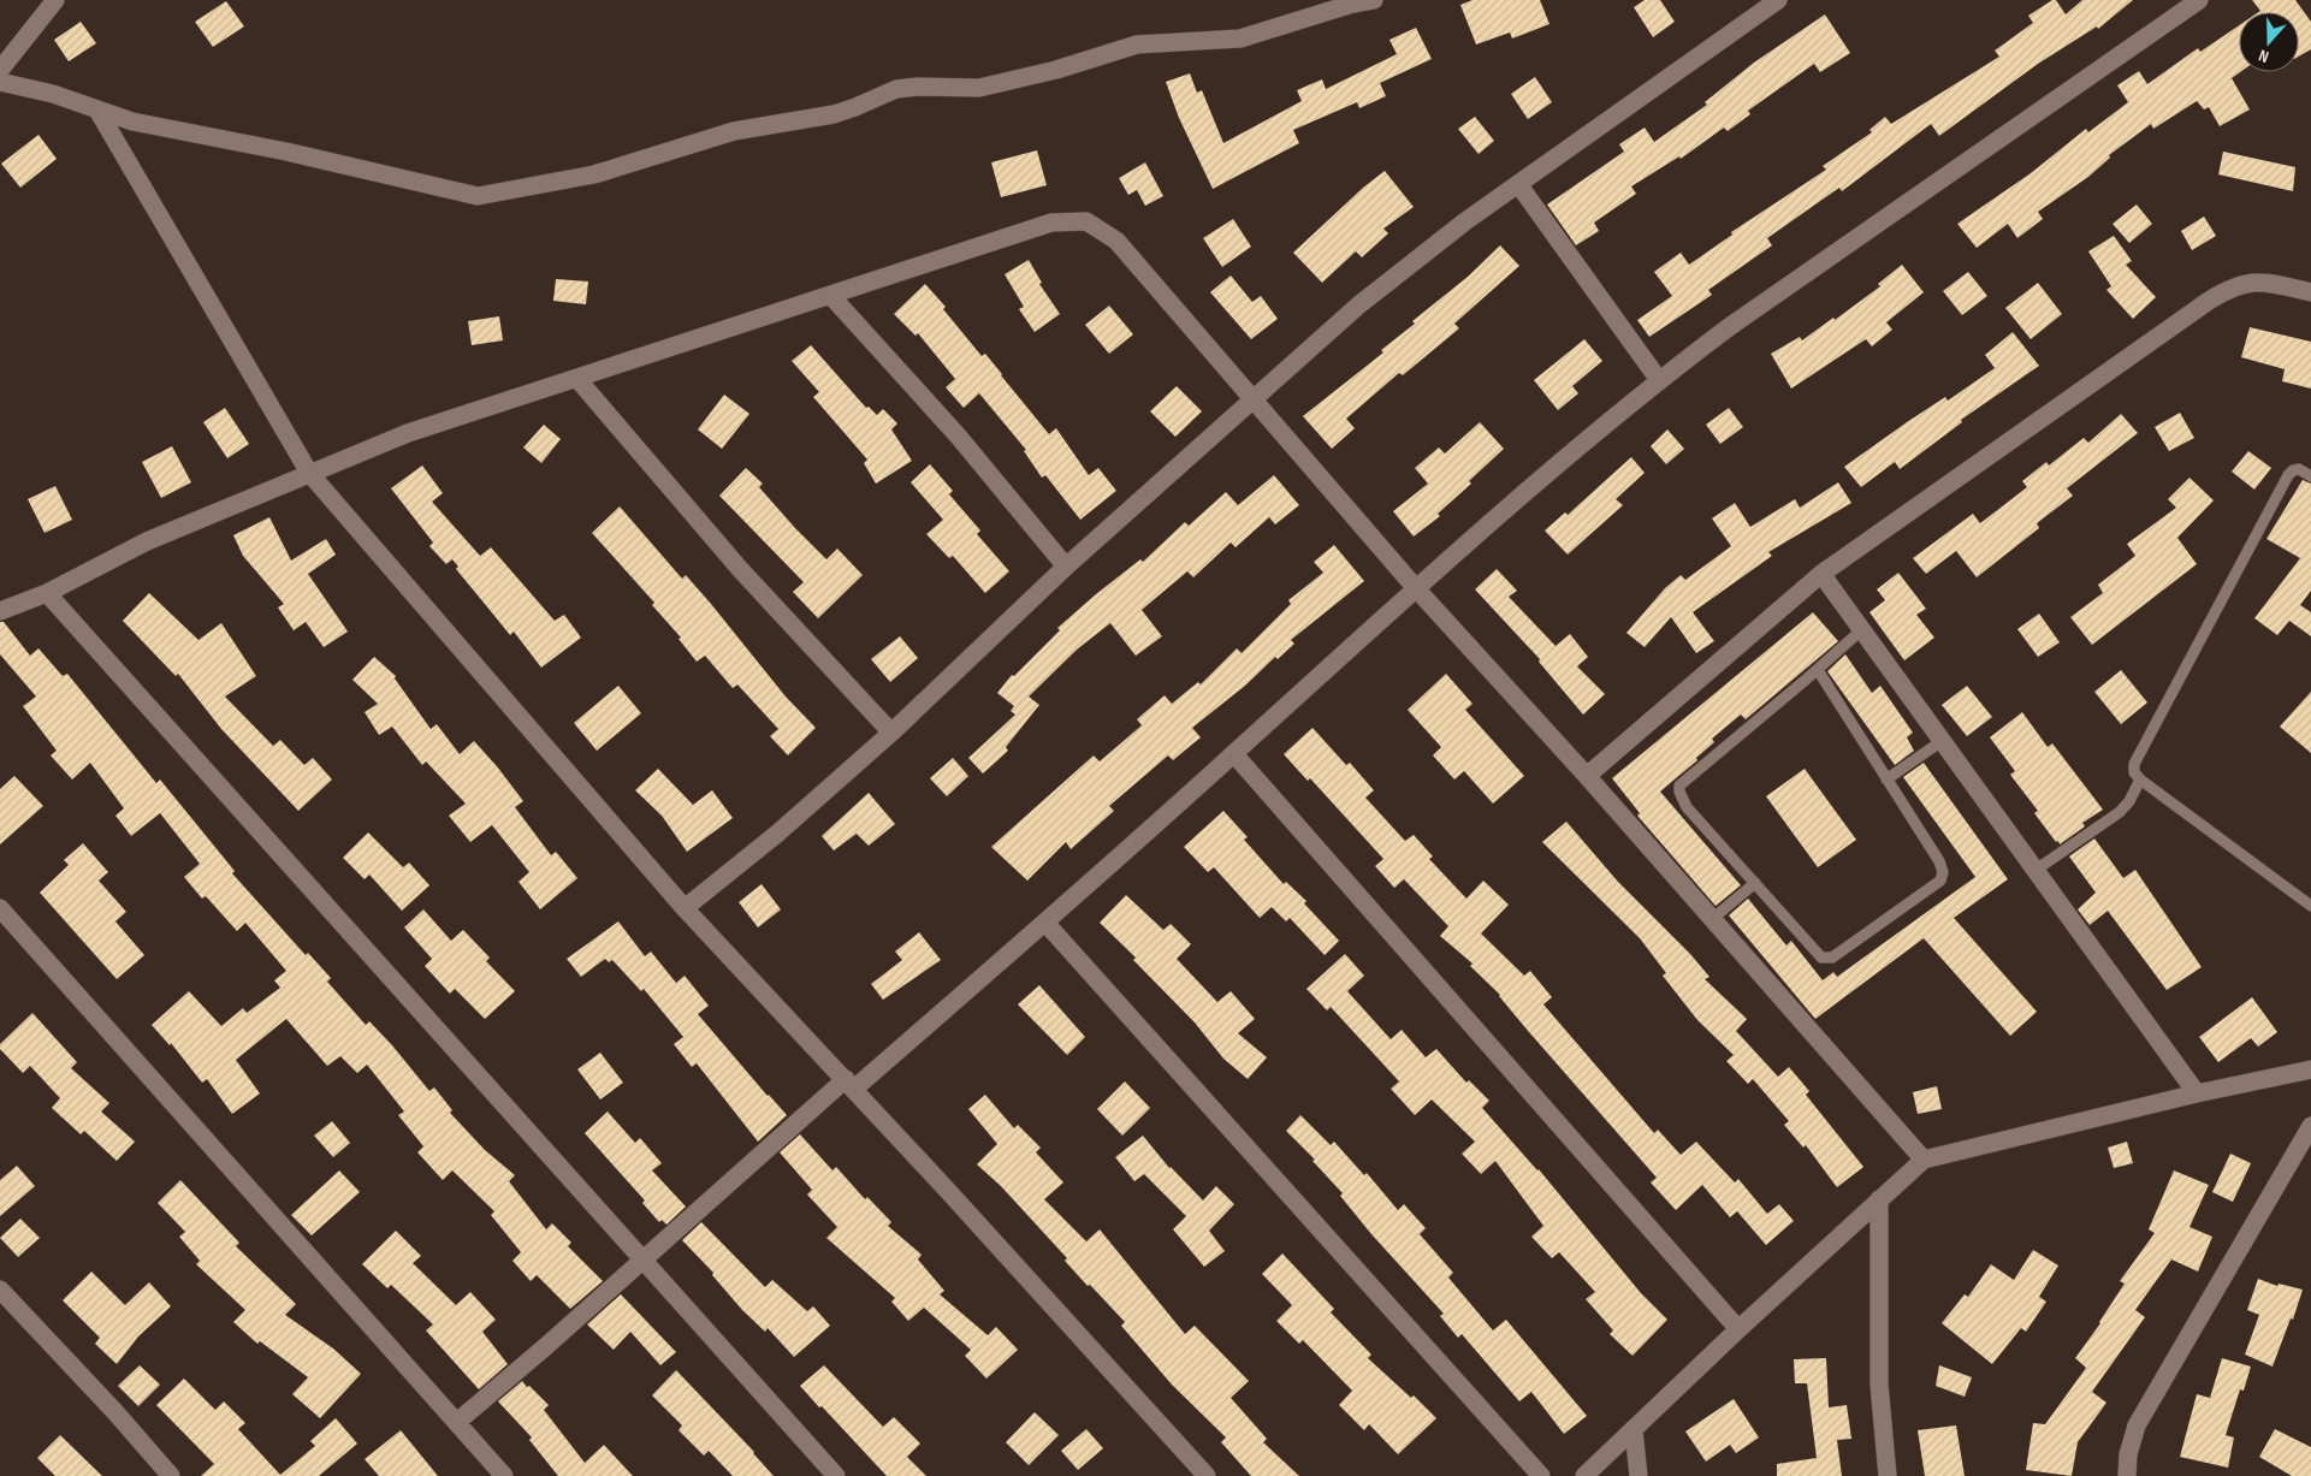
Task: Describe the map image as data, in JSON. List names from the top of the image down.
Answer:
{
  "north": "bottom"
}
